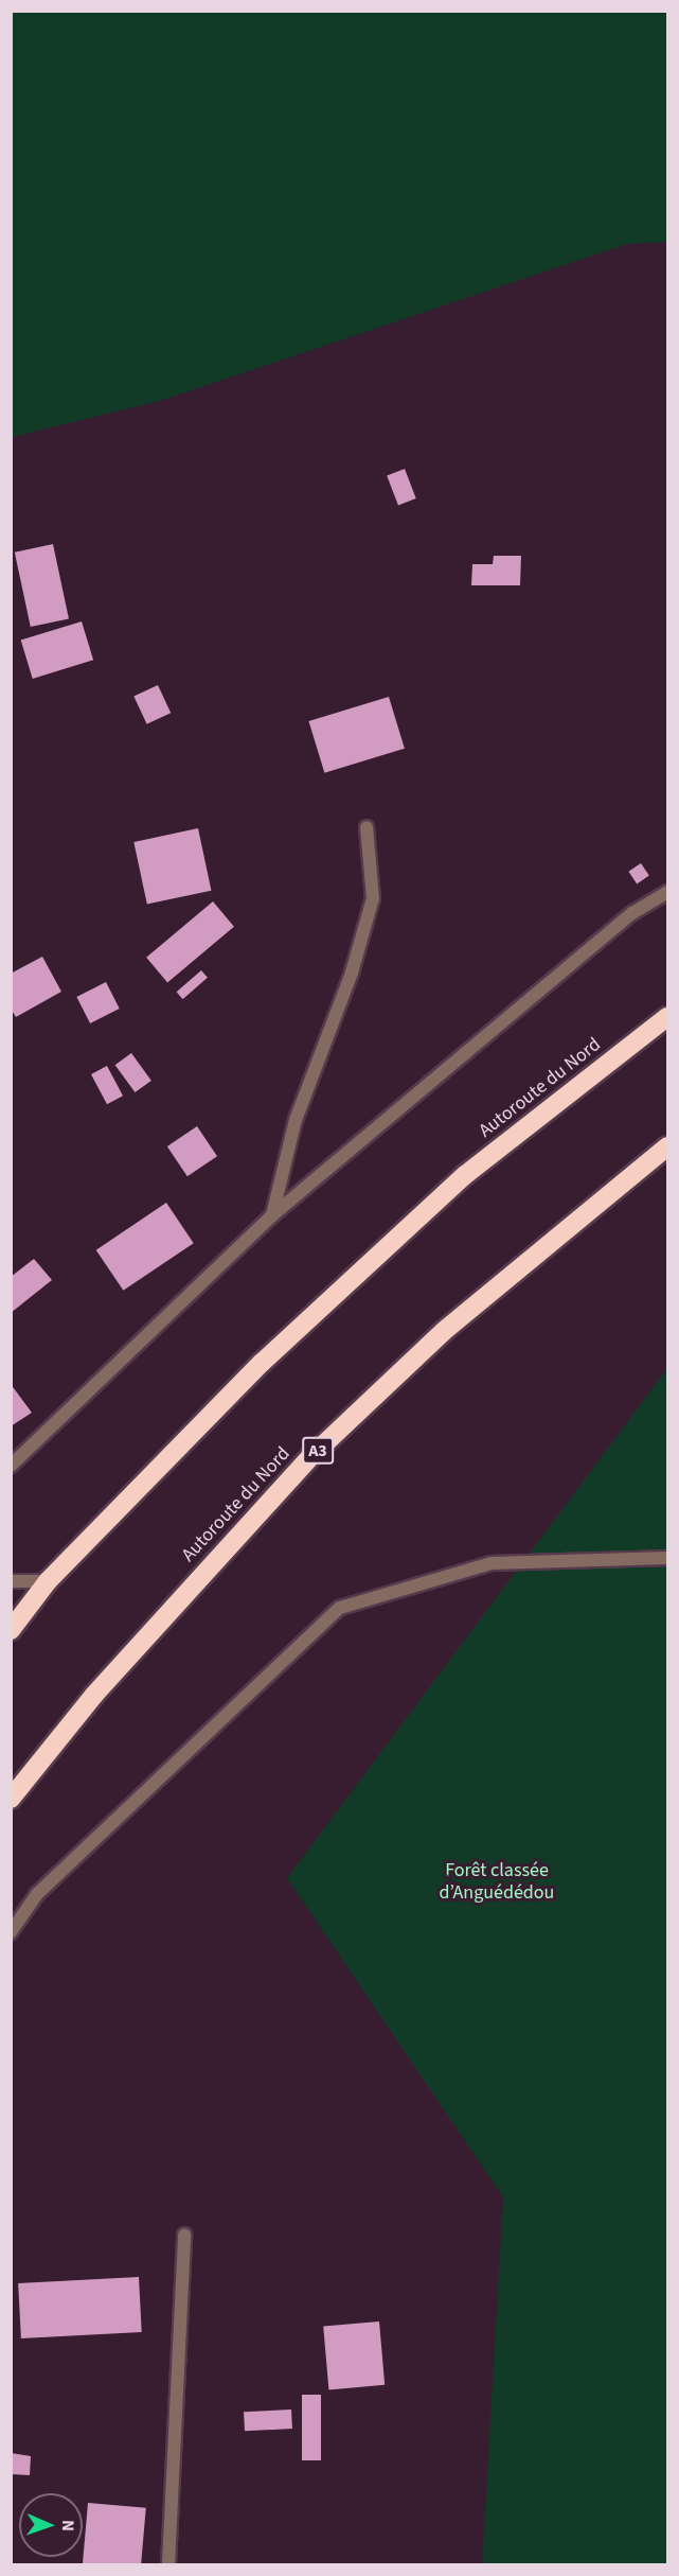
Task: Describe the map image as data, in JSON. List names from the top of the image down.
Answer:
{
  "streets": {
    "highway": ["Autoroute du Nord", "A3"]
  },
  "parks": ["Forêt classée d’Anguédédou"],
  "north": "right"
}
